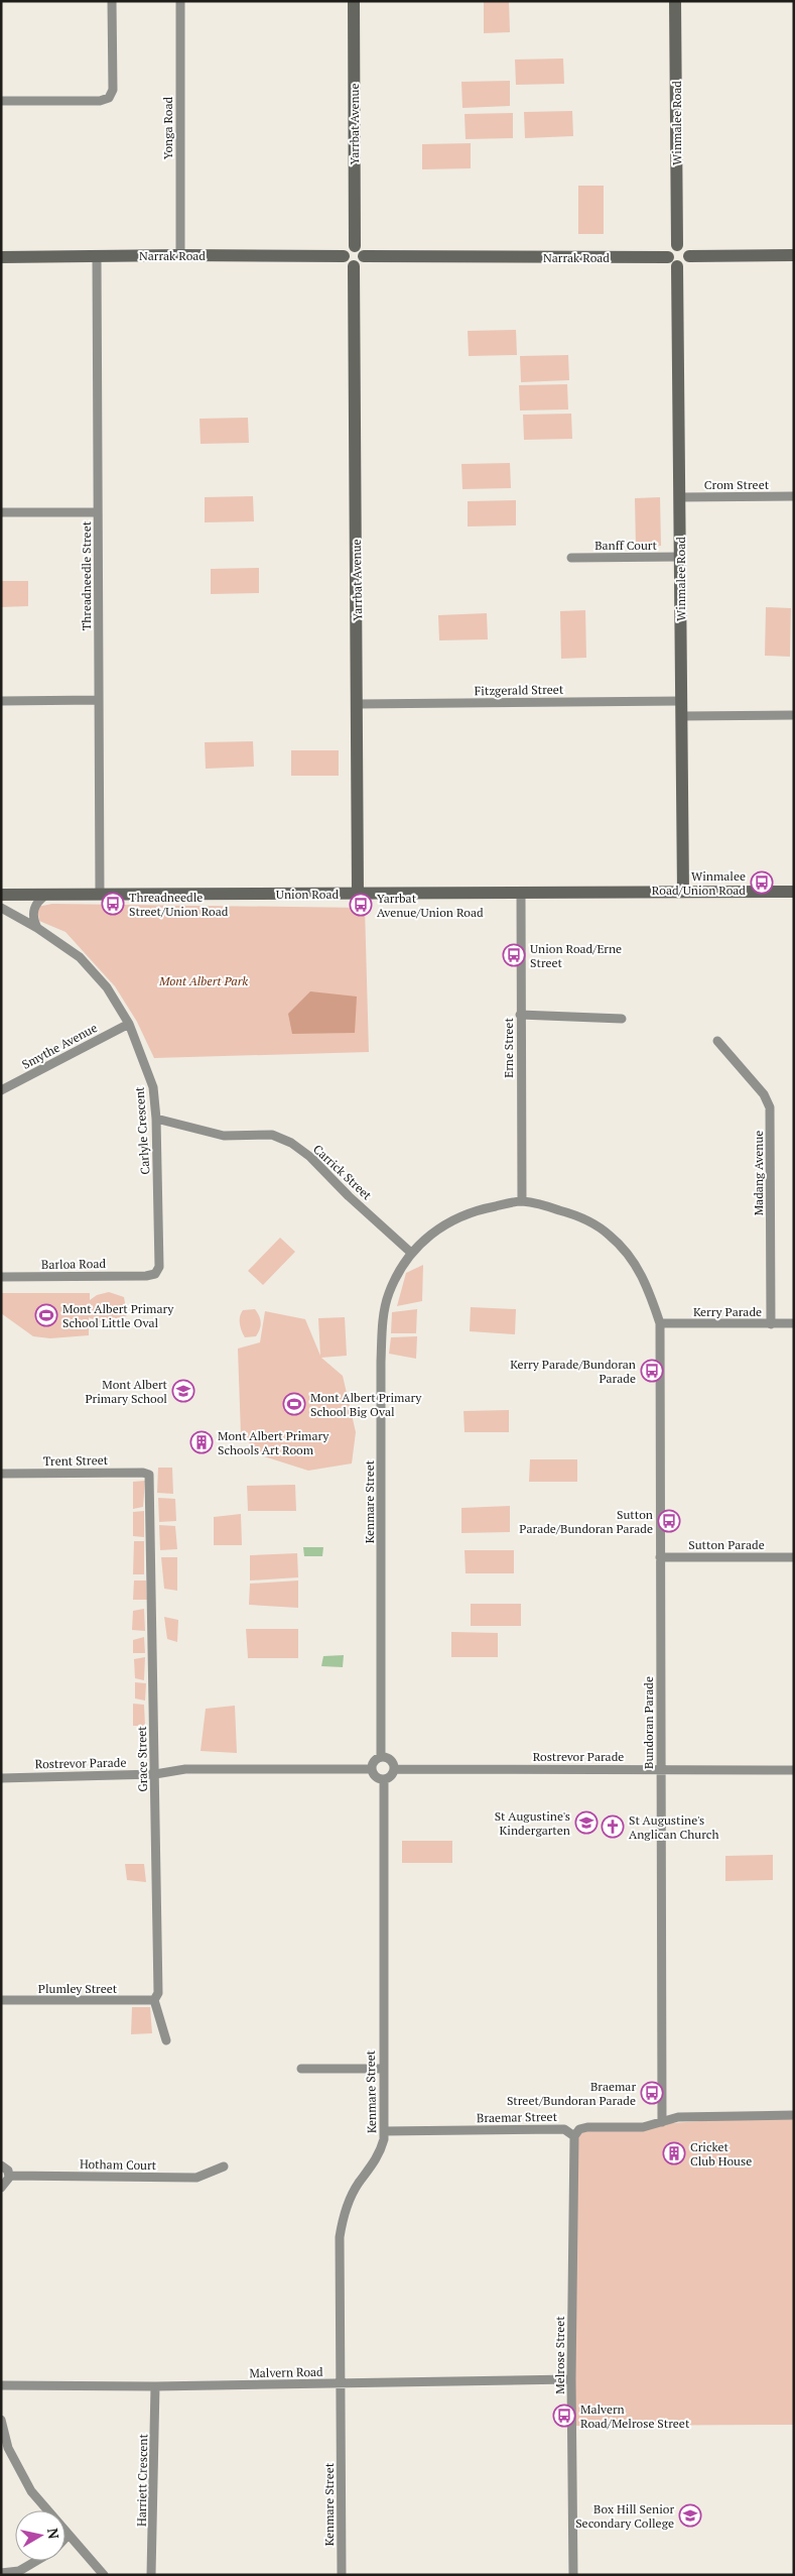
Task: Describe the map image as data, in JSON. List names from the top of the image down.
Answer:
{
  "streets": {
    "street": [
      "Winmalee Road",
      "Yarrbat Avenue",
      "Yonga Road",
      "Narrak Road",
      "Crom Street",
      "Banff Court",
      "Threadneedle Street",
      "Fitzgerald Street",
      "Union Road",
      "Smythe Avenue",
      "Erne Street",
      "Carlyle Crescent",
      "Carrick Street",
      "Madang Avenue",
      "Barloa Road",
      "Kerry Parade",
      "Trent Street",
      "Kenmare Street",
      "Sutton Parade",
      "Bundoran Parade",
      "Rostrevor Parade",
      "Grace Street",
      "Plumley Street",
      "Braemar Street",
      "Hotham Court",
      "Melrose Street",
      "Malvern Road",
      "Harriett Crescent"
    ]
  },
  "crossings": [
    ["Winmalee Road", "Narrak Road"],
    ["Winmalee Road", "Crom Street"],
    ["Winmalee Road", "Banff Court"],
    ["Winmalee Road", "Fitzgerald Street"],
    ["Winmalee Road", "Union Road"],
    ["Yarrbat Avenue", "Narrak Road"],
    ["Yarrbat Avenue", "Fitzgerald Street"],
    ["Yarrbat Avenue", "Union Road"],
    ["Yonga Road", "Narrak Road"],
    ["Narrak Road", "Threadneedle Street"],
    ["Threadneedle Street", "Union Road"],
    ["Union Road", "Erne Street"],
    ["Smythe Avenue", "Carlyle Crescent"],
    ["Erne Street", "Bundoran Parade"],
    ["Carlyle Crescent", "Carrick Street"],
    ["Carlyle Crescent", "Barloa Road"],
    ["Carrick Street", "Kenmare Street"],
    ["Madang Avenue", "Kerry Parade"],
    ["Kerry Parade", "Bundoran Parade"],
    ["Trent Street", "Grace Street"],
    ["Kenmare Street", "Rostrevor Parade"],
    ["Kenmare Street", "Braemar Street"],
    ["Kenmare Street", "Malvern Road"],
    ["Sutton Parade", "Bundoran Parade"],
    ["Bundoran Parade", "Rostrevor Parade"],
    ["Rostrevor Parade", "Grace Street"],
    ["Grace Street", "Plumley Street"],
    ["Braemar Street", "Melrose Street"],
    ["Melrose Street", "Malvern Road"],
    ["Malvern Road", "Harriett Crescent"]
  ],
  "parks": ["Mont Albert Park"],
  "places": {
    "bus stop": [
      "Winmalee Road/Union Road",
      "Threadneedle Street/Union Road",
      "Yarrbat Avenue/Union Road",
      "Union Road/Erne Street",
      "Kerry Parade/Bundoran Parade",
      "Sutton Parade/Bundoran Parade",
      "Braemar Street/Bundoran Parade",
      "Malvern Road/Melrose Street"
    ],
    "sports": ["Mont Albert Primary School Little Oval", "Mont Albert Primary School Big Oval"],
    "school or university": ["Mont Albert Primary School", "St Augustine's Kindergarten", "Box Hill Senior Secondary College"],
    "building": ["Mont Albert Primary Schools Art Room", "Cricket Club House"],
    "church": ["St Augustine's Anglican Church"]
  },
  "north": "right"
}
